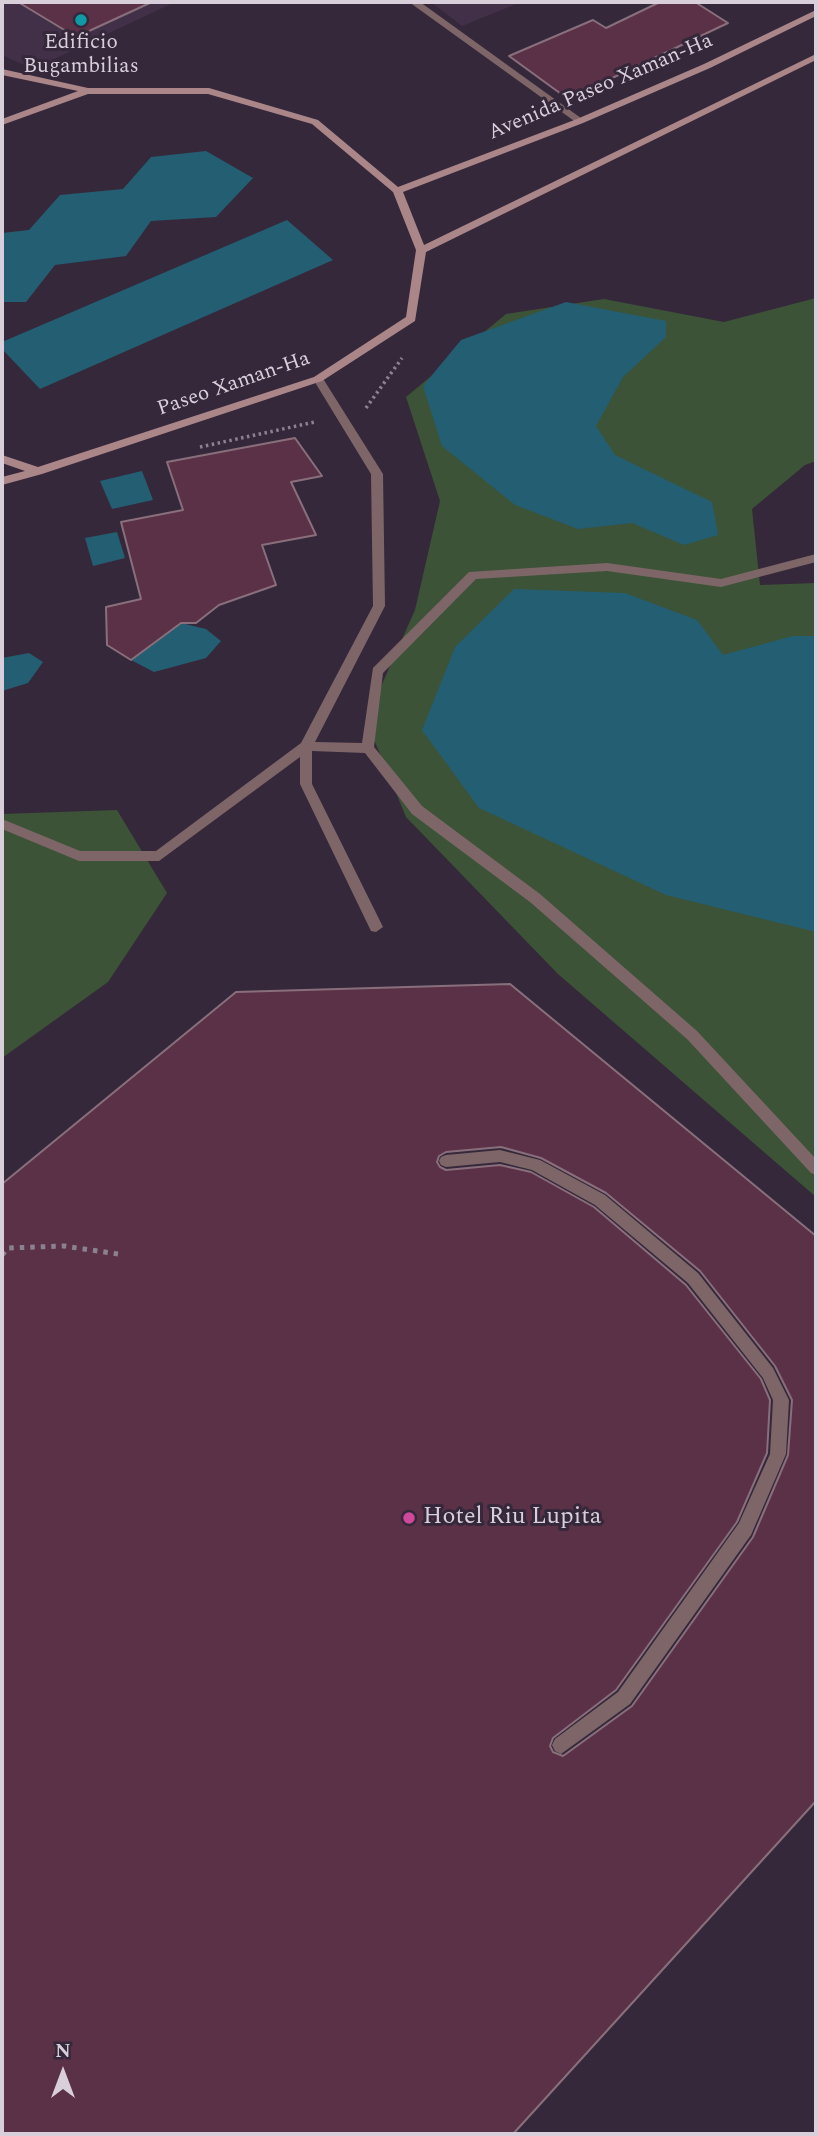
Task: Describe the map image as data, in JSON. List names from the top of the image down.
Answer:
{
  "streets": {
    "main road": ["Avenida Paseo Xaman-Ha", "Paseo Xaman-Ha"]
  },
  "places": ["Edificio Bugambilias", "Hotel Riu Lupita"],
  "north": "top"
}
